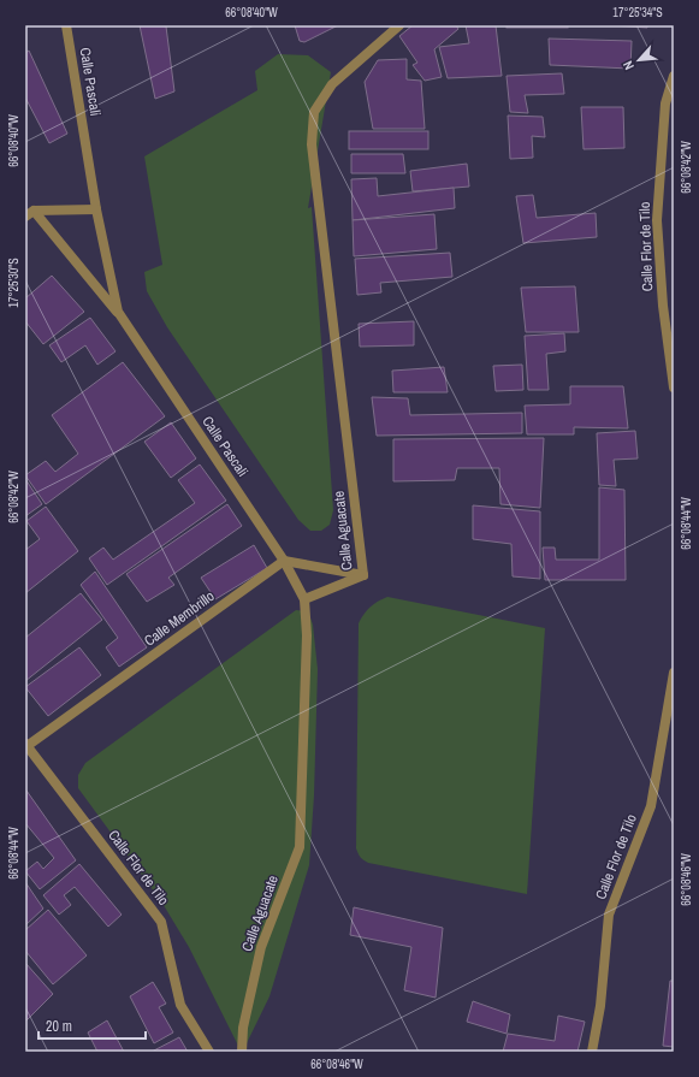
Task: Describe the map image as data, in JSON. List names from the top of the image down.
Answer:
{
  "streets": {
    "street": [
      "Calle Pascali",
      "Calle Flor de Tilo",
      "Calle Aguacate",
      "Calle Membrillo"
    ]
  },
  "crossings": [
    ["Calle Pascali", "Calle Aguacate"],
    ["Calle Pascali", "Calle Membrillo"],
    ["Calle Flor de Tilo", "Calle Membrillo"]
  ],
  "scale_bar": "20 m",
  "north": "bottom left",
  "coordinates": [
    "66°08'40\"W",
    "17°25'34\"S",
    "66°08'42\"W",
    "17°25'30\"S",
    "66°08'44\"W",
    "66°08'46\"W"
  ]
}
